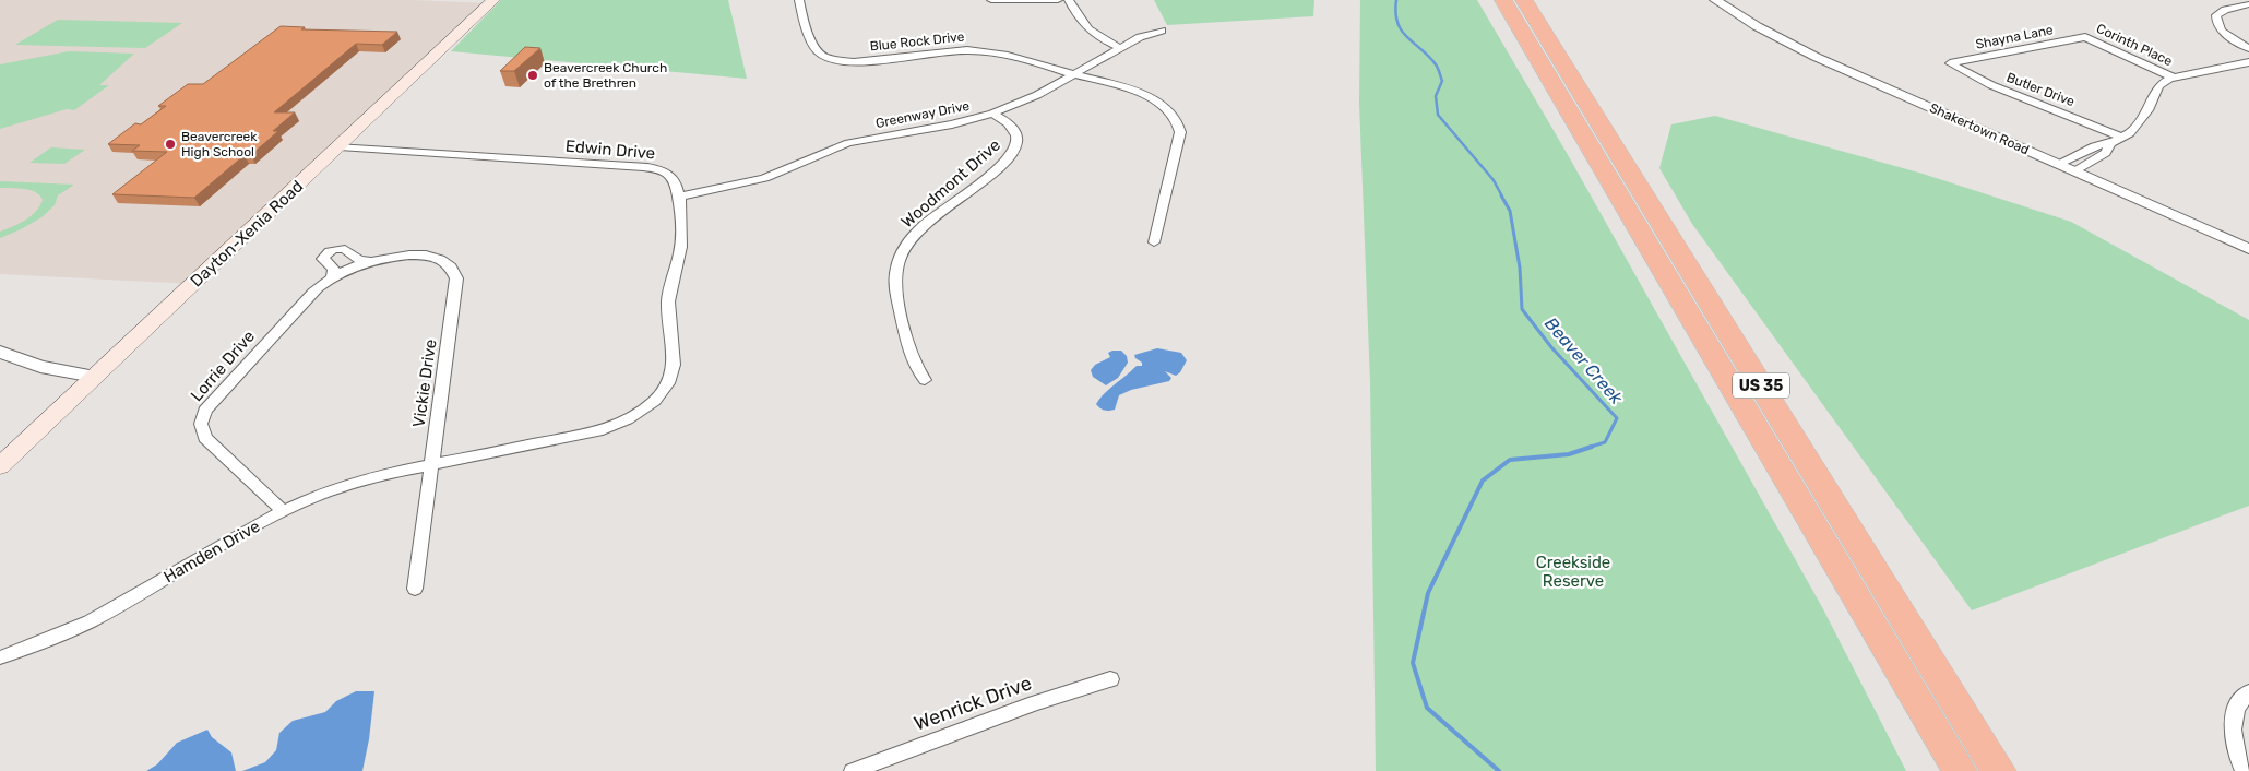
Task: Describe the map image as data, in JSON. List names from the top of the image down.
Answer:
{
  "streets": {
    "highway": ["US 35"],
    "main road": ["Dayton-Xenia Road"],
    "street": [
      "Shayna Lane",
      "Blue Rock Drive",
      "Corinth Place",
      "Butler Drive",
      "Greenway Drive",
      "Shakertown Road",
      "Edwin Drive",
      "Woodmont Drive",
      "Lorrie Drive",
      "Vickie Drive",
      "Hamden Drive",
      "Wenrick Drive"
    ]
  },
  "crossings": [
    ["Shayna Lane", "Corinth Place"],
    ["Shayna Lane", "Butler Drive"],
    ["Blue Rock Drive", "Greenway Drive"],
    ["Greenway Drive", "Edwin Drive"],
    ["Greenway Drive", "Woodmont Drive"],
    ["Edwin Drive", "Dayton-Xenia Road"],
    ["Edwin Drive", "Vickie Drive"],
    ["Edwin Drive", "Hamden Drive"],
    ["Lorrie Drive", "Vickie Drive"],
    ["Lorrie Drive", "Hamden Drive"],
    ["Vickie Drive", "Hamden Drive"]
  ],
  "water": ["Beaver Creek"],
  "parks": ["Creekside Reserve"],
  "places": ["Beavercreek Church of the Brethren", "Beavercreek High School"]
}
